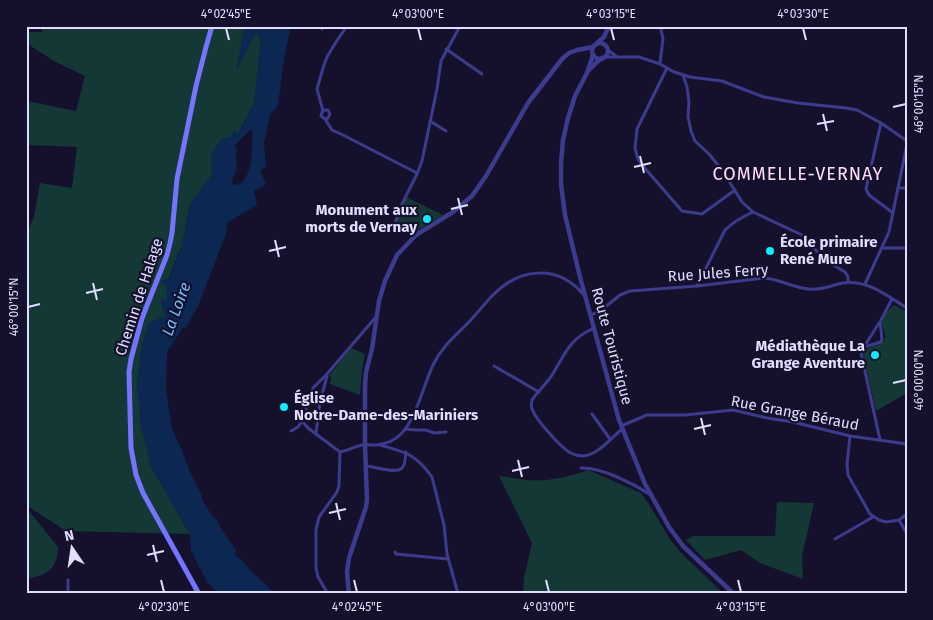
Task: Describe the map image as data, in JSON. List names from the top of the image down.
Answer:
{
  "streets": {
    "main road": ["Chemin de Halage"],
    "street": ["Rue Jules Ferry", "Route Touristique", "Rue Grange Béraud"]
  },
  "crossings": [
    ["Rue Jules Ferry", "Route Touristique"],
    ["Route Touristique", "Rue Grange Béraud"]
  ],
  "districts": ["COMMELLE-VERNAY"],
  "water": ["La Loire"],
  "places": [
    "Monument aux morts de Vernay",
    "École primaire René Mure",
    "Médiathèque La Grange Aventure",
    "Église Notre-Dame-des-Mariniers"
  ],
  "north": "top",
  "coordinates": [
    "4°02'45\"E",
    "4°03'00\"E",
    "4°03'15\"E",
    "4°03'30\"E",
    "46°00'15\"N",
    "46°00'00\"N",
    "4°02'30\"E"
  ]
}
